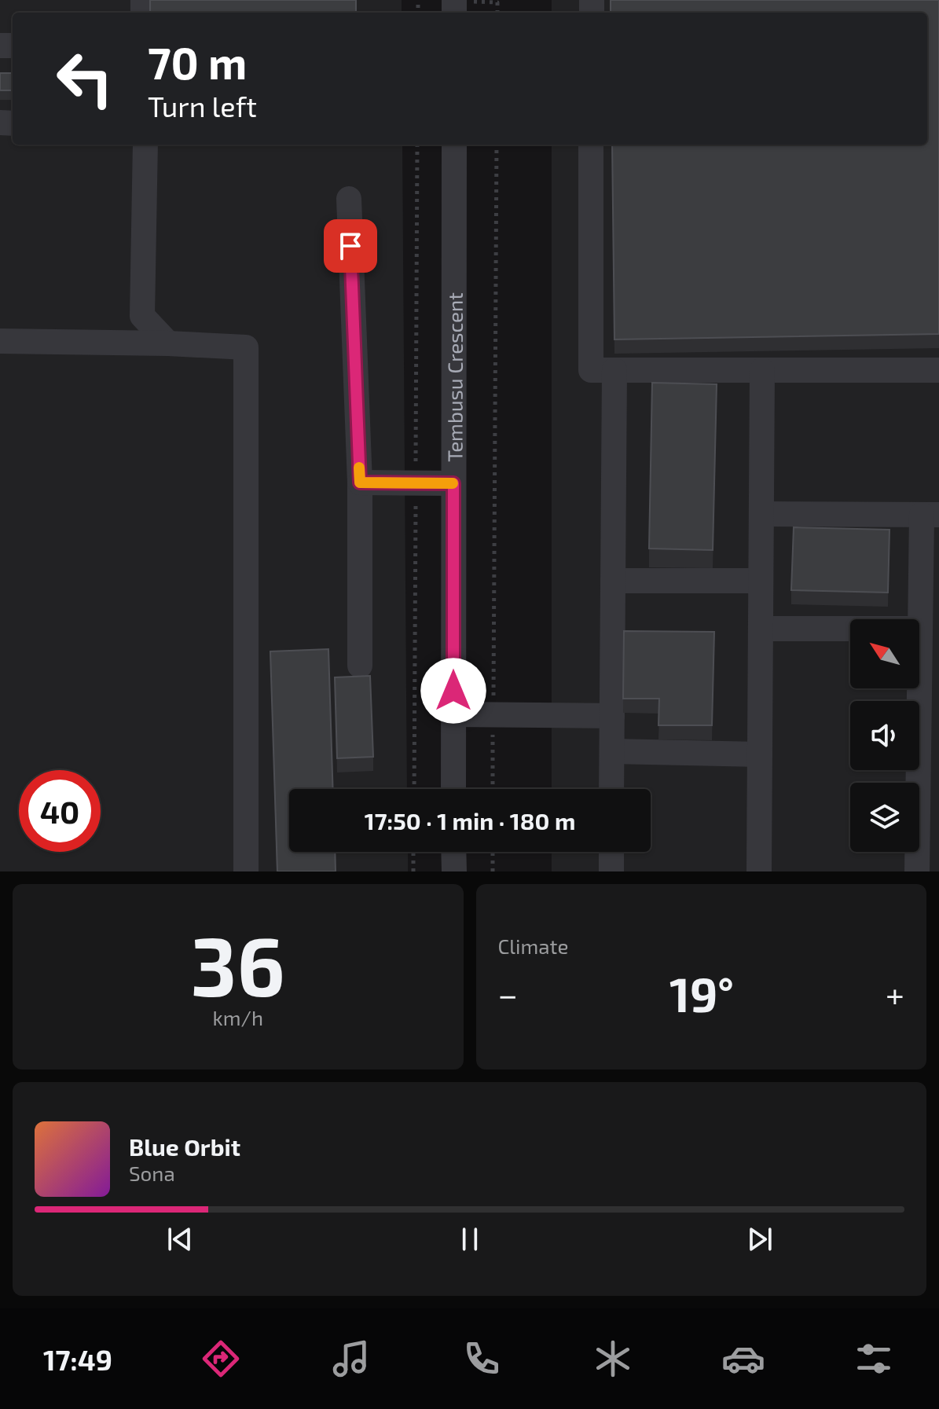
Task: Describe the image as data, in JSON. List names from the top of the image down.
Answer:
{
  "streets": {
    "street": ["Tembusu Crescent"]
  },
  "north": "top left",
  "page": {
    "turn": ["70 m", "Turn left"],
    "limit": "40",
    "trip": "17:50 · 1 min · 180 m",
    "tile": [
      ["36", "km/h"],
      "Climate"
    ],
    "heat": ["−", "19°", "+"],
    "song": ["Blue Orbit", "Sona"],
    "tabs": "17:49"
  }
}
